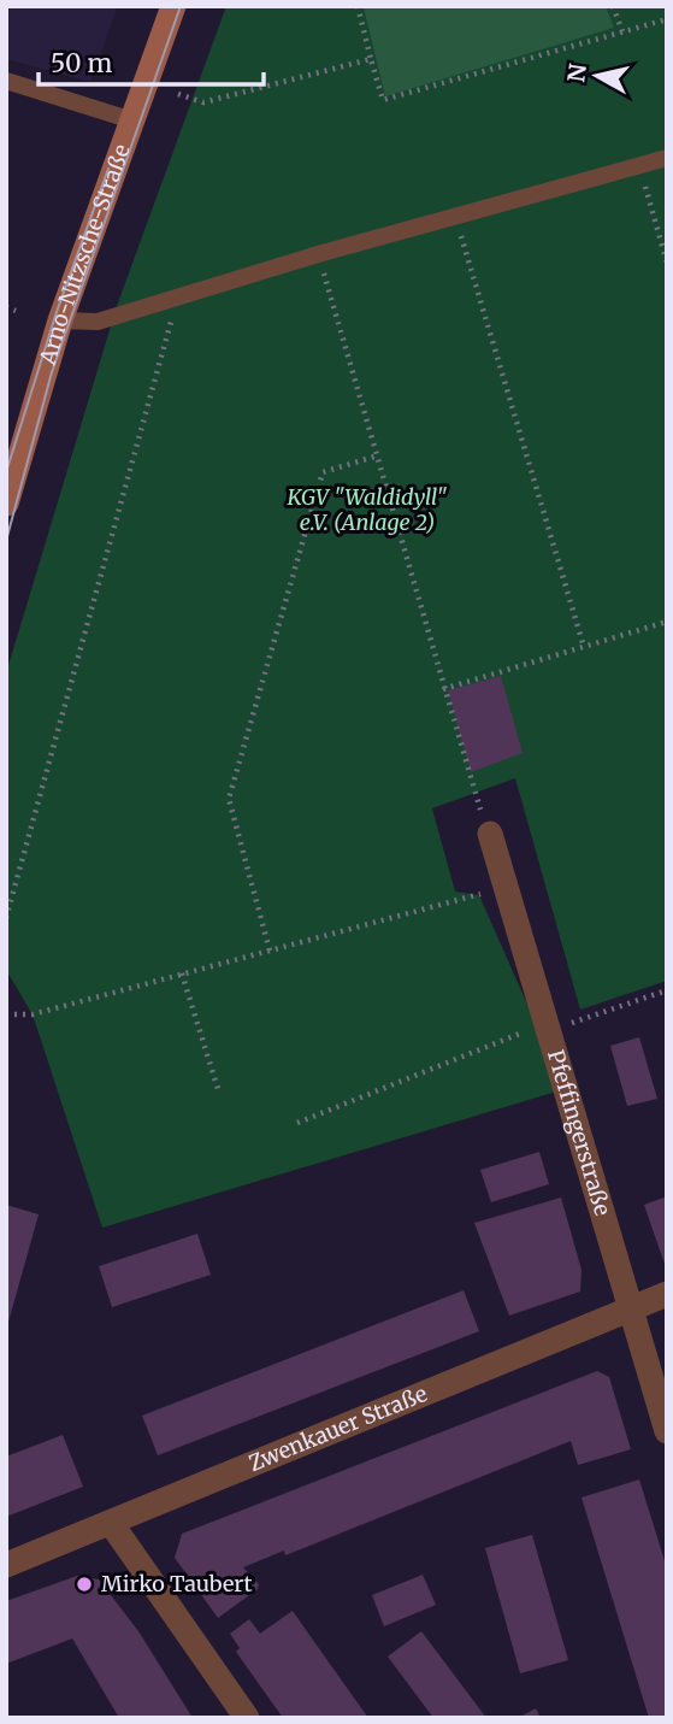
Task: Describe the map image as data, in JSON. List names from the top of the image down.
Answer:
{
  "streets": {
    "main road": ["Arno-Nitzsche-Straße"],
    "street": ["Pfeffingerstraße", "Zwenkauer Straße"]
  },
  "crossings": [
    ["Pfeffingerstraße", "Zwenkauer Straße"]
  ],
  "parks": ["KGV \"Waldidyll\" e.V. (Anlage 2)"],
  "places": ["Mirko Taubert"],
  "scale_bar": "50 m",
  "north": "left"
}
